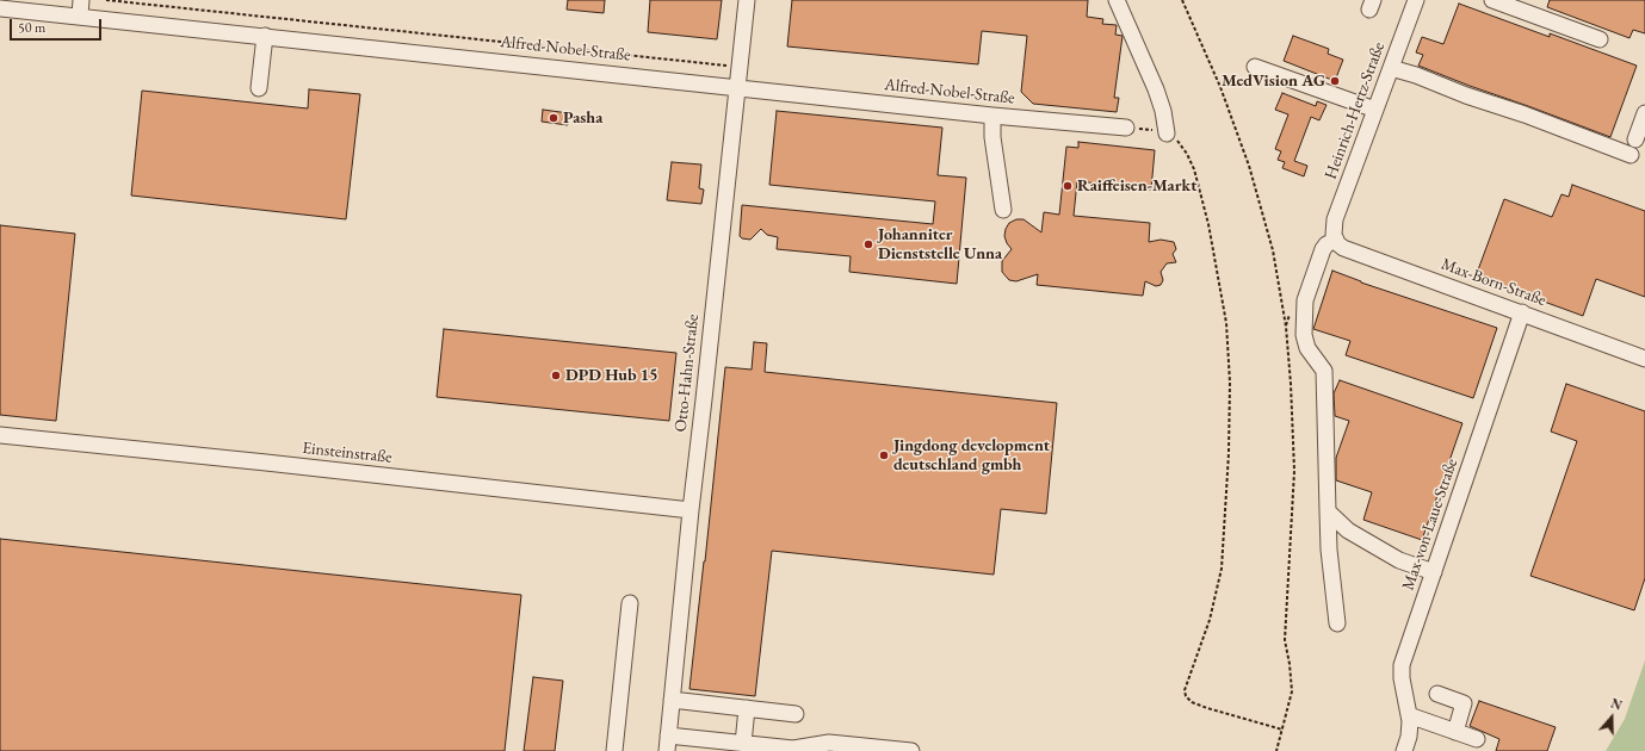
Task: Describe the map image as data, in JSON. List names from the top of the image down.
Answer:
{
  "streets": {
    "street": [
      "Alfred-Nobel-Straße",
      "Heinrich-Hertz-Straße",
      "Max-Born-Straße",
      "Otto-Hahn-Straße",
      "Einsteinstraße",
      "Max-von-Laue-Straße"
    ]
  },
  "crossings": [
    ["Alfred-Nobel-Straße", "Otto-Hahn-Straße"],
    ["Heinrich-Hertz-Straße", "Max-Born-Straße"],
    ["Max-Born-Straße", "Max-von-Laue-Straße"],
    ["Otto-Hahn-Straße", "Einsteinstraße"]
  ],
  "places": [
    "MedVision AG",
    "Pasha",
    "Raiffeisen-Markt",
    "Johanniter Dienststelle Unna",
    "DPD Hub 15",
    "Jingdong development deutschland gmbh"
  ],
  "scale_bar": "50 m",
  "north": "top"
}
